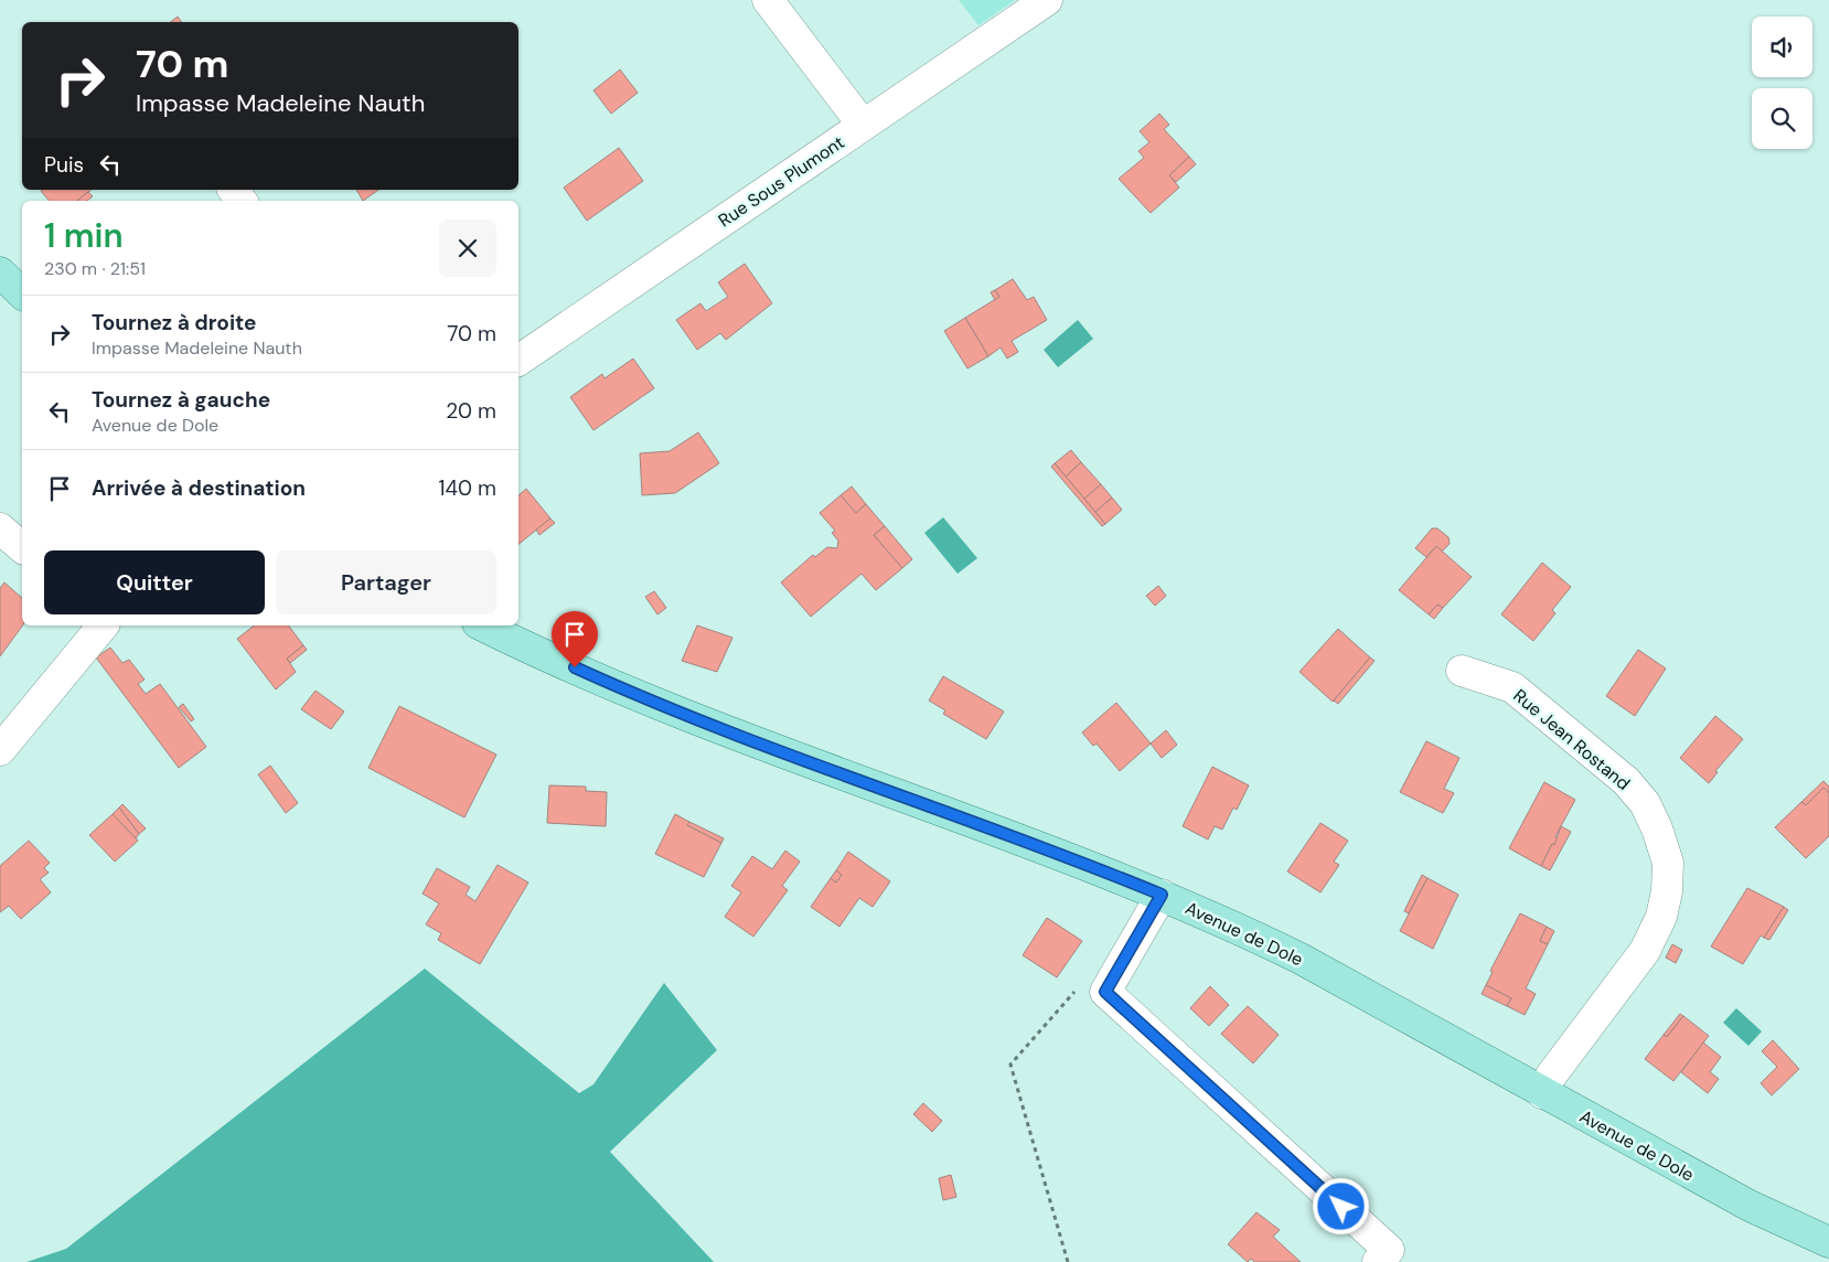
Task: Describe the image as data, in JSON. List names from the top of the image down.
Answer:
{
  "streets": {
    "main road": ["Avenue de Dole"],
    "street": ["Rue Sous Plumont", "Rue Jean Rostand"]
  },
  "crossings": [
    ["Rue Jean Rostand", "Avenue de Dole"]
  ],
  "page": {
    "turn": ["70 m", "Impasse Madeleine Nauth"],
    "then": "Puis",
    "heading": ["1 min", "230 m · 21:51"],
    "list": [
      {
        "name": "Tournez à droite",
        "note": "Impasse Madeleine Nauth",
        "value": "70 m"
      },
      {
        "name": "Tournez à gauche",
        "note": "Avenue de Dole",
        "value": "20 m"
      },
      {
        "name": "Arrivée à destination",
        "value": "140 m"
      }
    ],
    "buttons": ["Quitter", "Partager"]
  }
}
